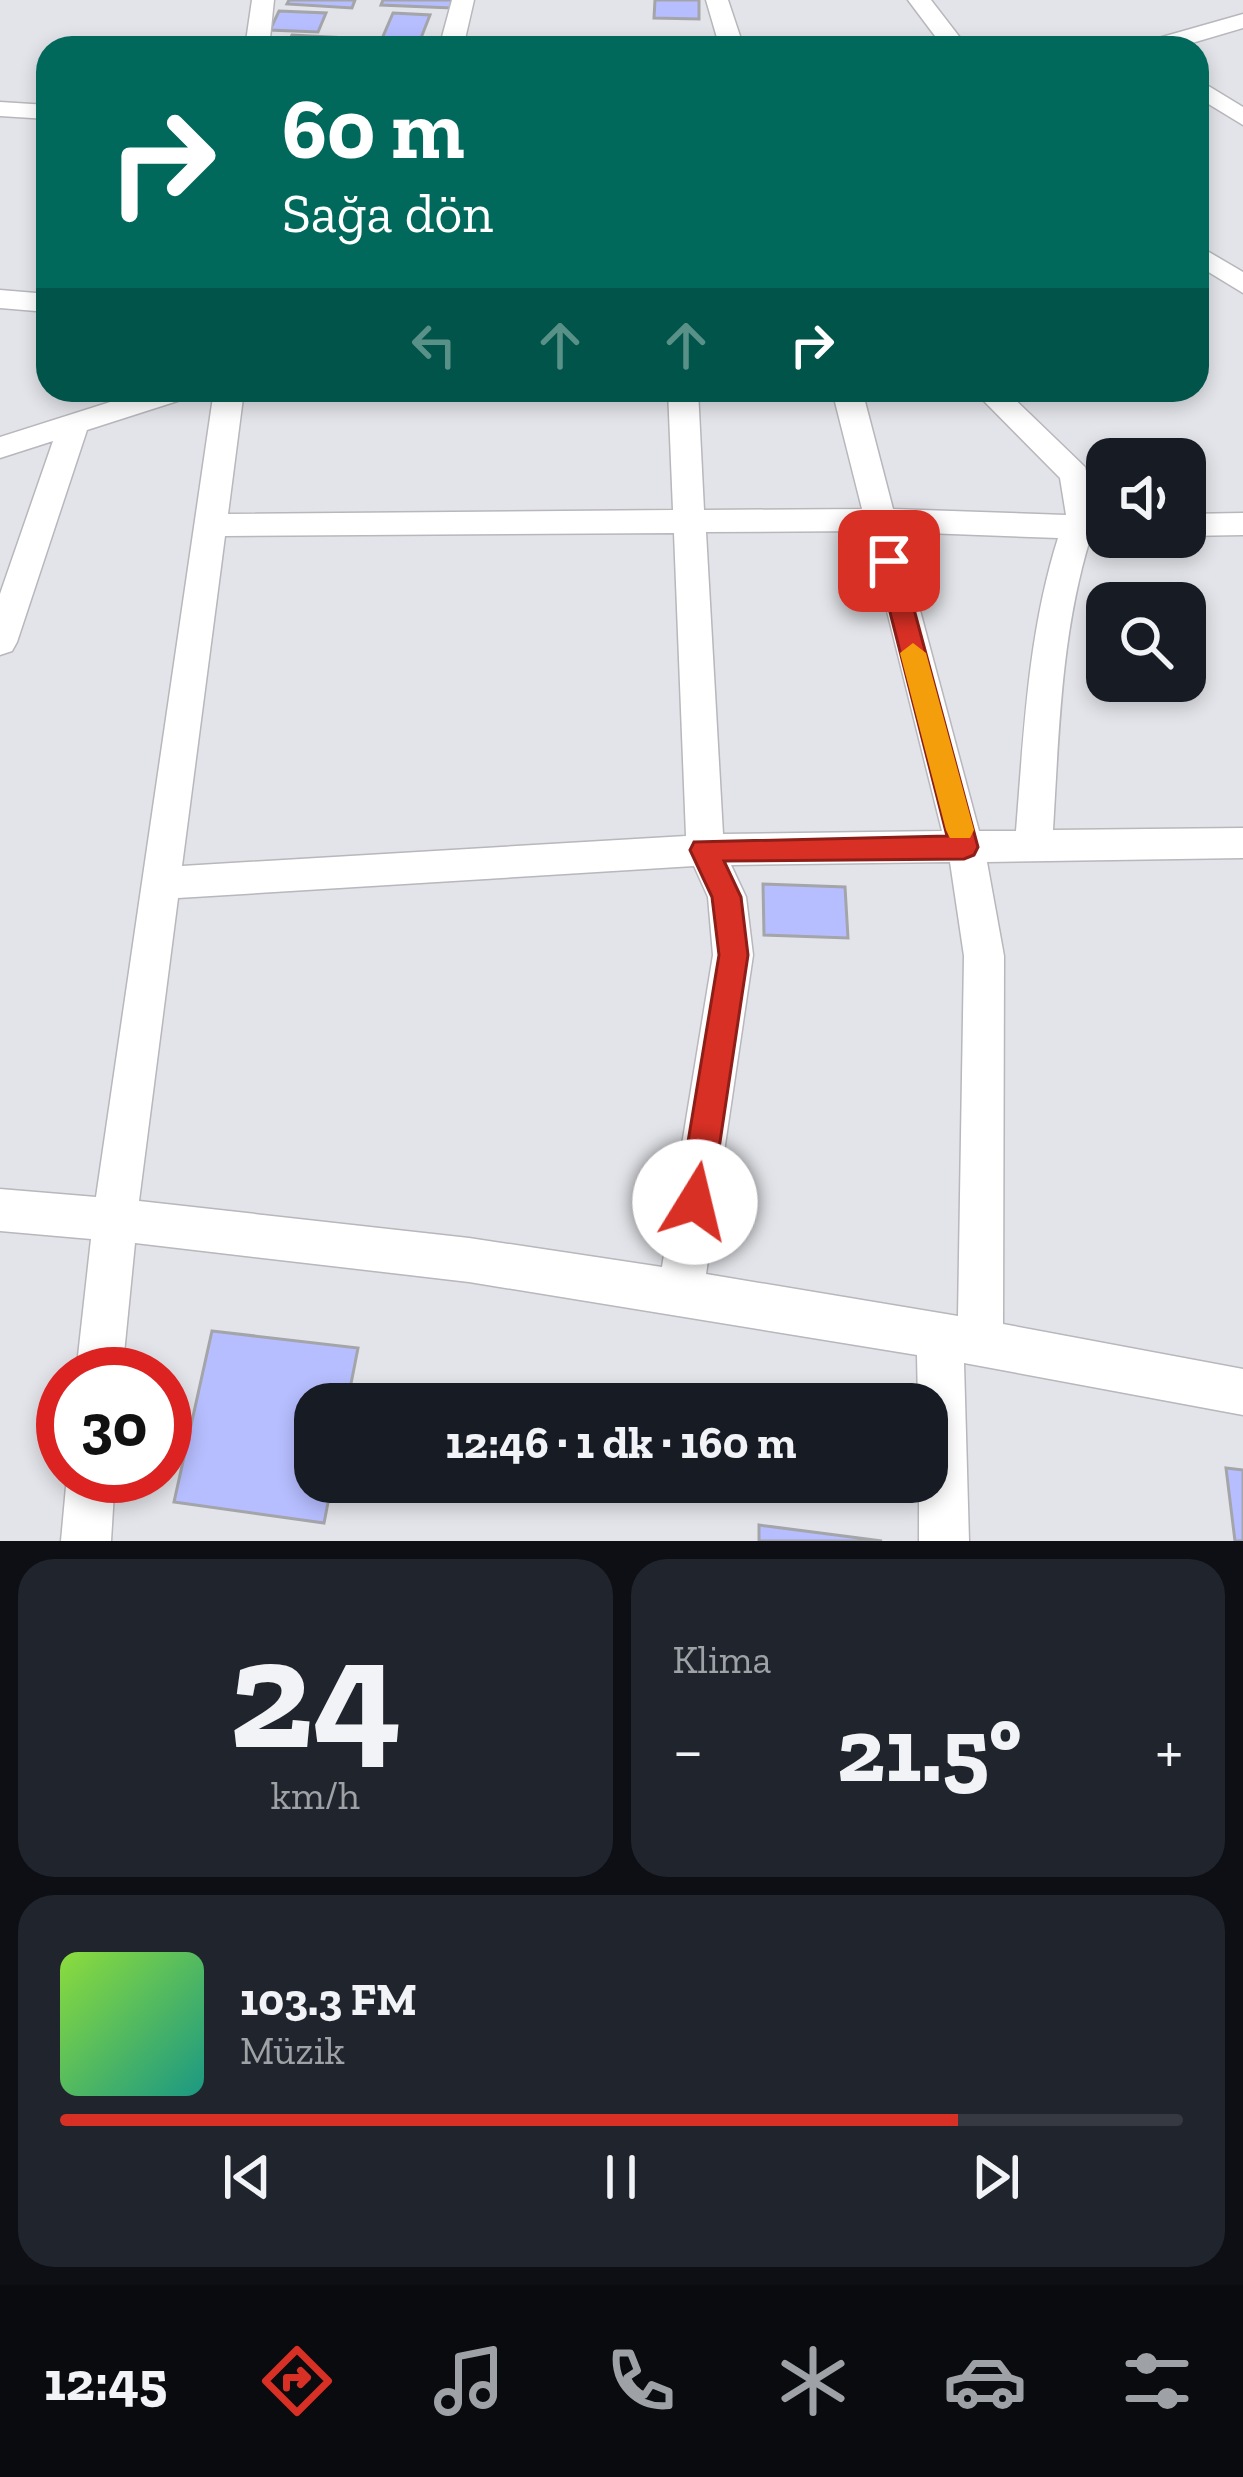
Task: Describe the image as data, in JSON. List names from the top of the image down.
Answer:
{
  "page": {
    "turn": ["60 m", "Sağa dön"],
    "limit": "30",
    "trip": "12:46 · 1 dk · 160 m",
    "tile": [
      ["24", "km/h"],
      "Klima"
    ],
    "heat": ["−", "21.5°", "+"],
    "song": ["103.3 FM", "Müzik"],
    "tabs": "12:45"
  }
}
